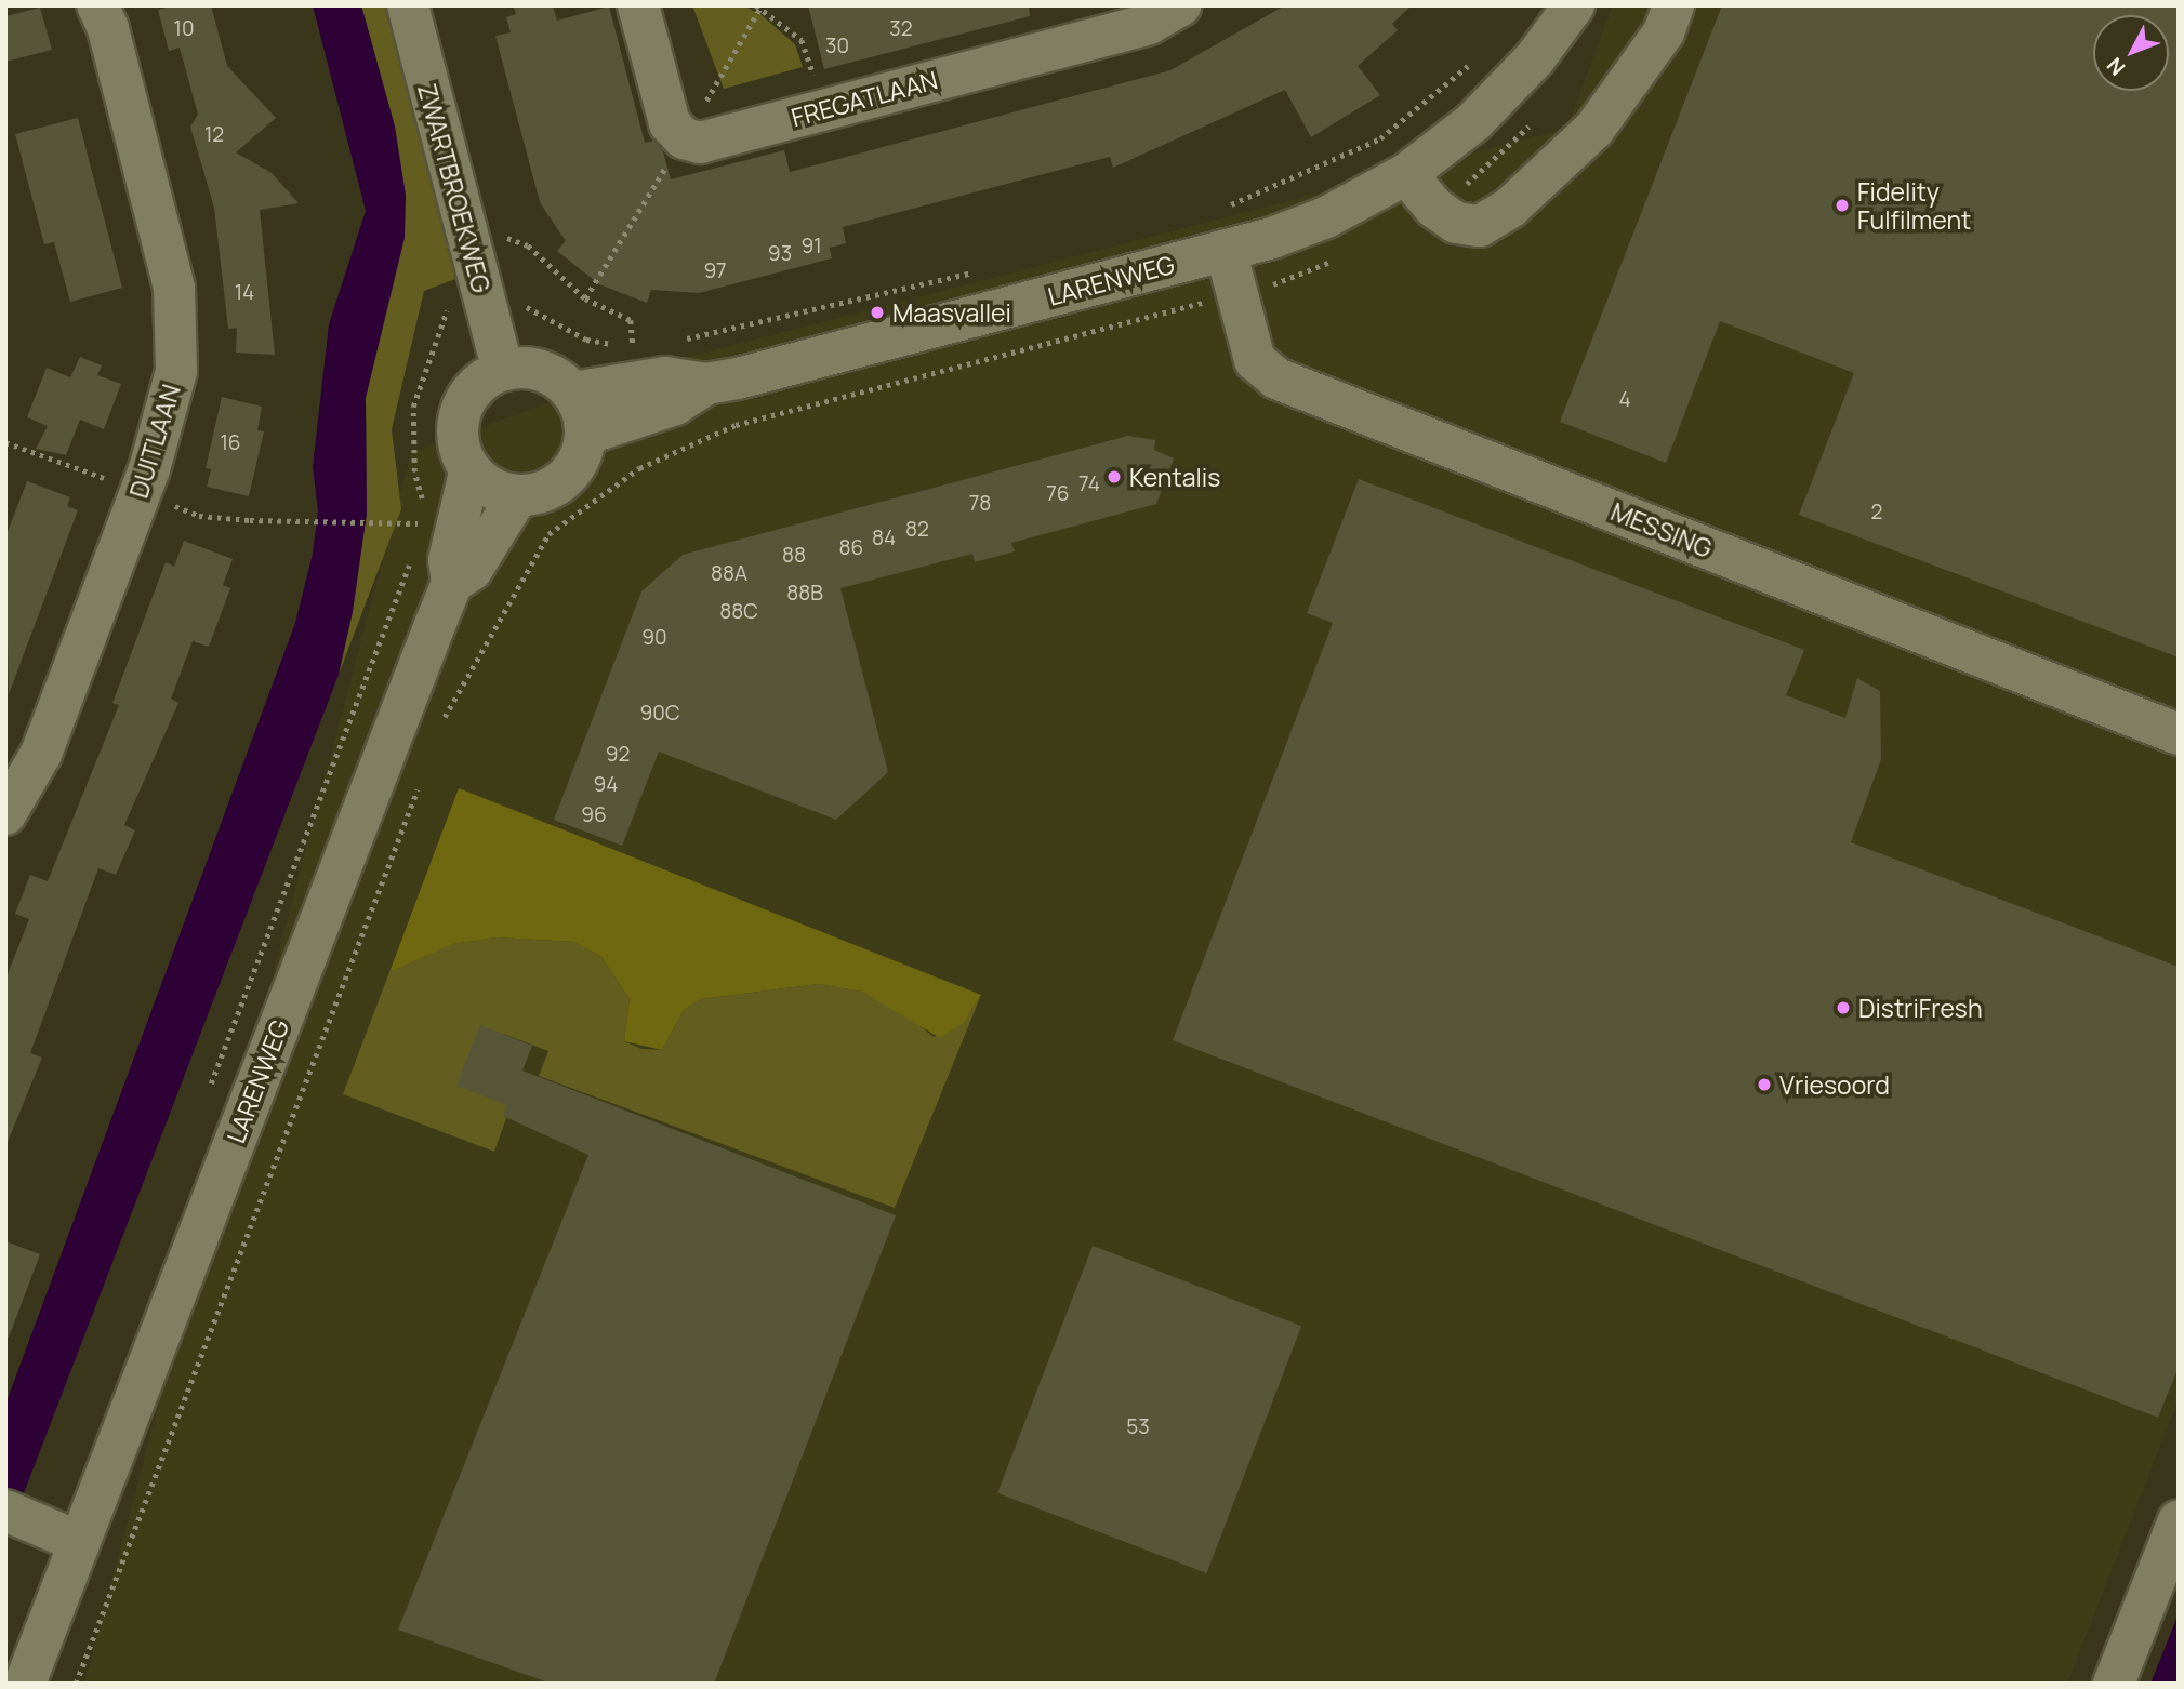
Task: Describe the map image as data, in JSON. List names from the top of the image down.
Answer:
{
  "streets": {
    "street": [
      "FREGATLAAN",
      "ZWARTBROEKWEG",
      "LARENWEG",
      "DUITLAAN",
      "MESSING"
    ]
  },
  "crossings": [
    ["ZWARTBROEKWEG", "LARENWEG"],
    ["LARENWEG", "MESSING"]
  ],
  "places": [
    "Fidelity Fulfilment",
    "Maasvallei",
    "Kentalis",
    "DistriFresh",
    "Vriesoord"
  ],
  "house_numbers": [
    "10",
    "32",
    "30",
    "12",
    "91",
    "93",
    "97",
    "14",
    "4",
    "16",
    "74",
    "76",
    "78",
    "2",
    "82",
    "84",
    "86",
    "88",
    "88A",
    "88B",
    "88C",
    "90",
    "90C",
    "92",
    "94",
    "96",
    "53"
  ],
  "north": "bottom left"
}
